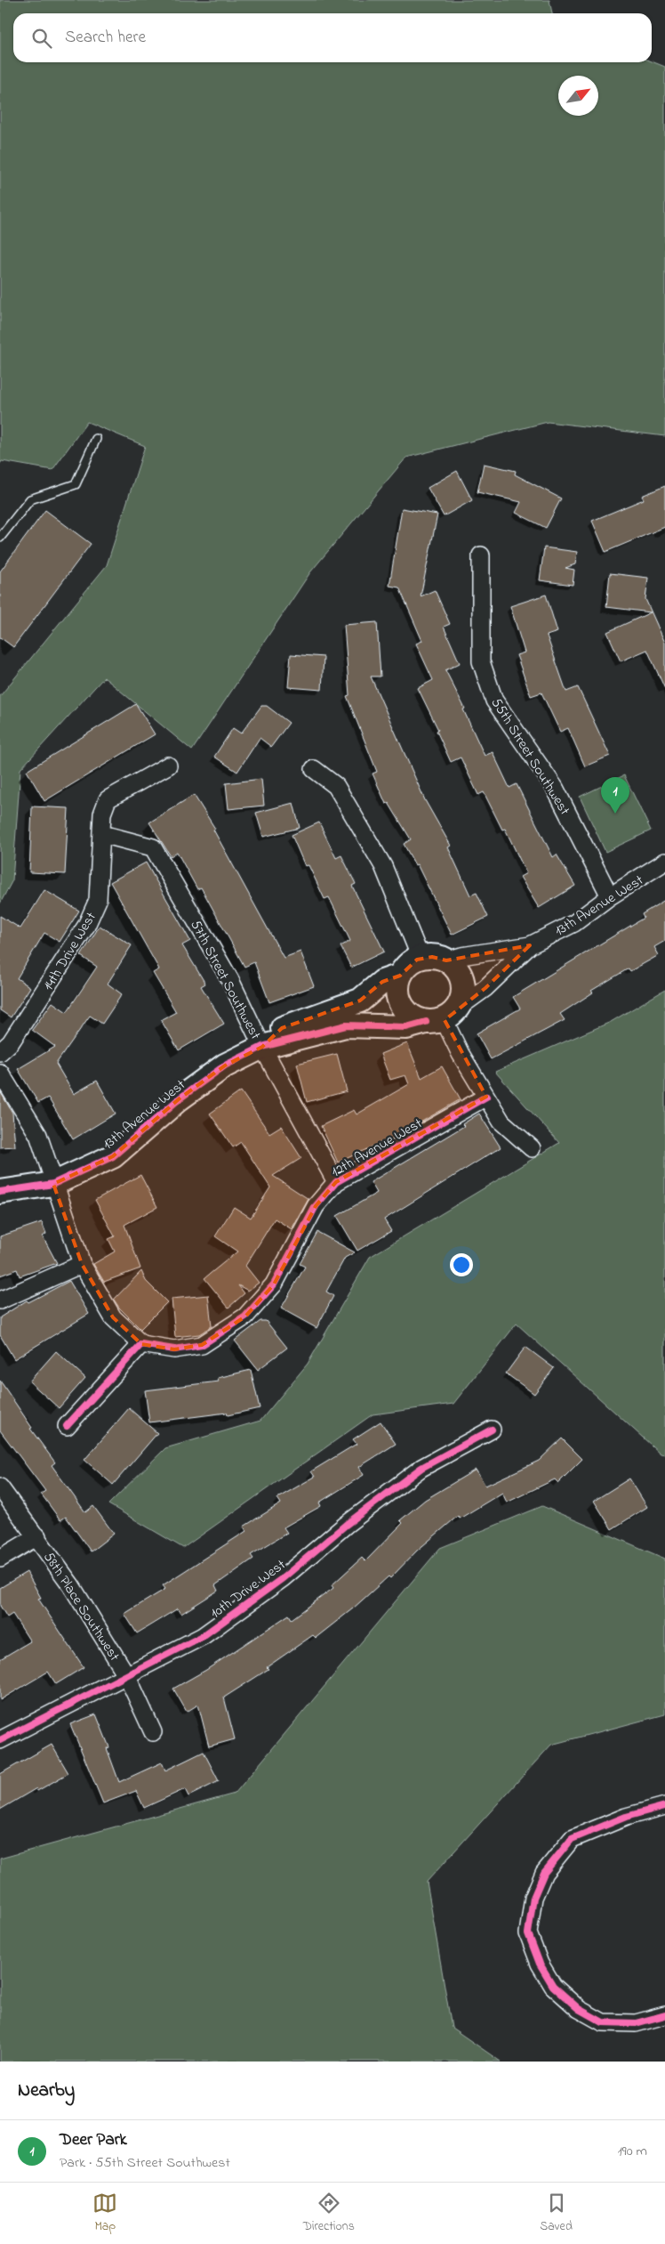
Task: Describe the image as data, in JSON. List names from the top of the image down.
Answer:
{
  "streets": {
    "street": [
      "55th Street Southwest",
      "13th Avenue West",
      "14th Drive West",
      "57th Street Southwest",
      "12th Avenue West",
      "10th Drive West",
      "58th Place Southwest"
    ]
  },
  "crossings": [
    ["55th Street Southwest", "13th Avenue West"],
    ["13th Avenue West", "57th Street Southwest"],
    ["14th Drive West", "57th Street Southwest"],
    ["57th Street Southwest", "12th Avenue West"],
    ["10th Drive West", "58th Place Southwest"]
  ],
  "north": "top right",
  "page": {
    "search": "Search here",
    "pins": "1",
    "heading": "Nearby",
    "list": [
      {
        "mark": "1",
        "name": "Deer Park",
        "note": "Park · 55th Street Southwest",
        "value": "190 m"
      }
    ],
    "nav": ["Map", "Directions", "Saved"]
  }
}
